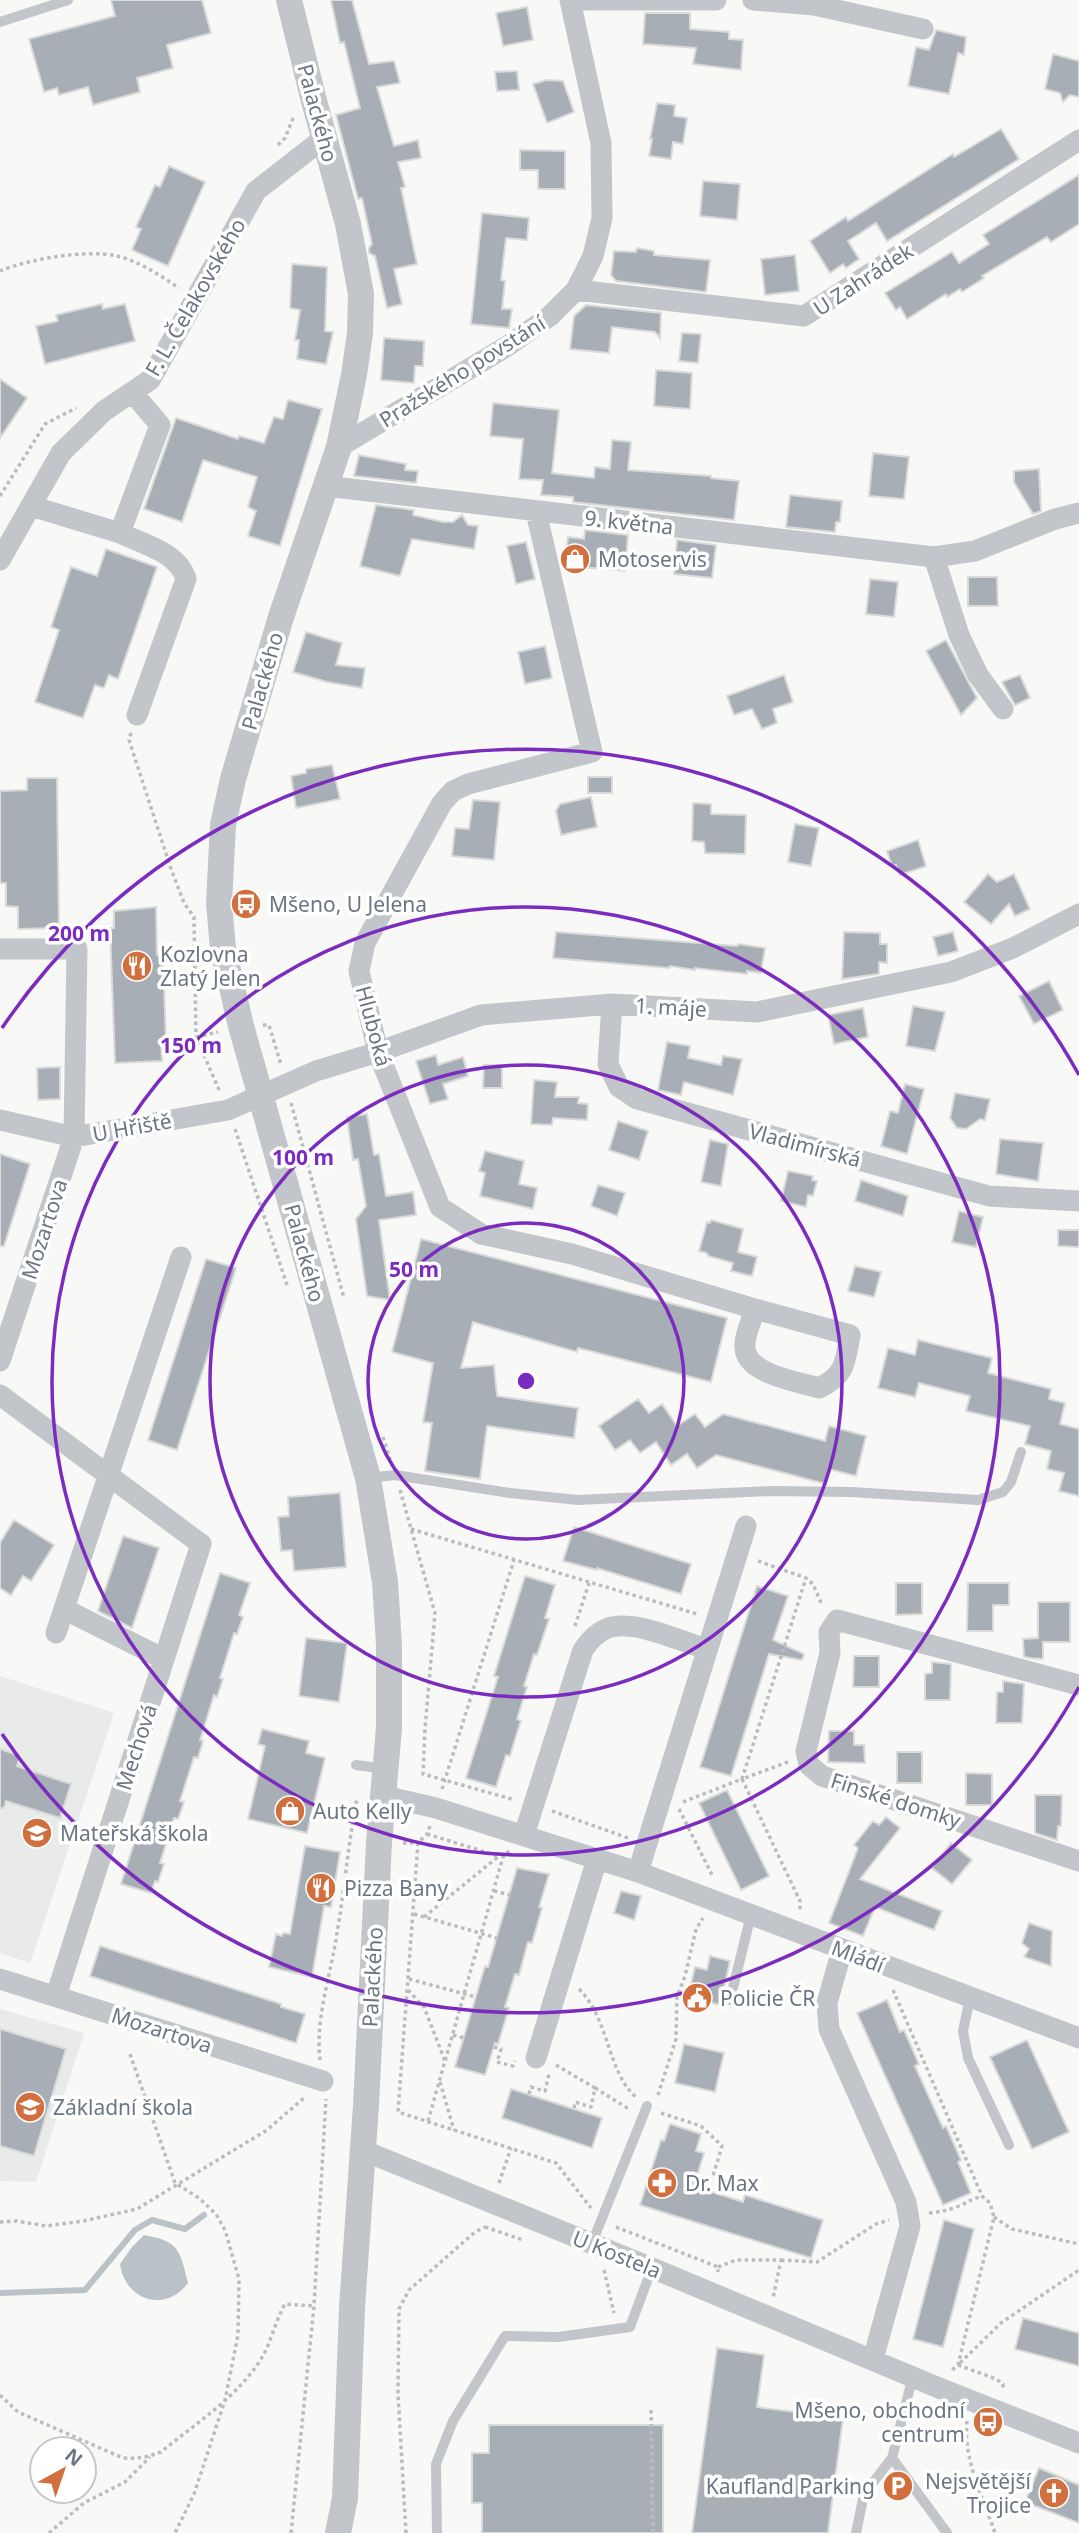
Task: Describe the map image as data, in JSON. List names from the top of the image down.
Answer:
{
  "streets": {
    "street": [
      "Palackého",
      "U Zahrádek",
      "F. L. Čelakovského",
      "Pražského povstání",
      "9. května",
      "1. máje",
      "Hluboká",
      "U Hřiště",
      "Vladimírská",
      "Mozartova",
      "Mechová",
      "Finské domky",
      "Mládí",
      "U Kostela"
    ]
  },
  "crossings": [
    ["Palackého", "F. L. Čelakovského"],
    ["Palackého", "Pražského povstání"],
    ["Palackého", "9. května"],
    ["Palackého", "1. máje"],
    ["Palackého", "U Hřiště"],
    ["Palackého", "Mládí"],
    ["Palackého", "U Kostela"],
    ["U Zahrádek", "Pražského povstání"],
    ["9. května", "Hluboká"],
    ["1. máje", "Hluboká"],
    ["1. máje", "U Hřiště"],
    ["1. máje", "Vladimírská"],
    ["U Hřiště", "Mozartova"],
    ["Mozartova", "Mechová"]
  ],
  "places": {
    "shop": ["Motoservis", "Auto Kelly"],
    "bus stop": ["Mšeno, U Jelena", "Mšeno, obchodní centrum"],
    "restaurant": ["Kozlovna Zlatý Jelen", "Pizza Bany"],
    "school or university": ["Mateřská škola", "Základní škola"],
    "public building": ["Policie ČR"],
    "pharmacy": ["Dr. Max"],
    "parking": ["Kaufland Parking"],
    "church": ["Nejsvětější Trojice"]
  },
  "north": "top right",
  "rings": [
    "200 m",
    "150 m",
    "100 m",
    "50 m"
  ]
}
